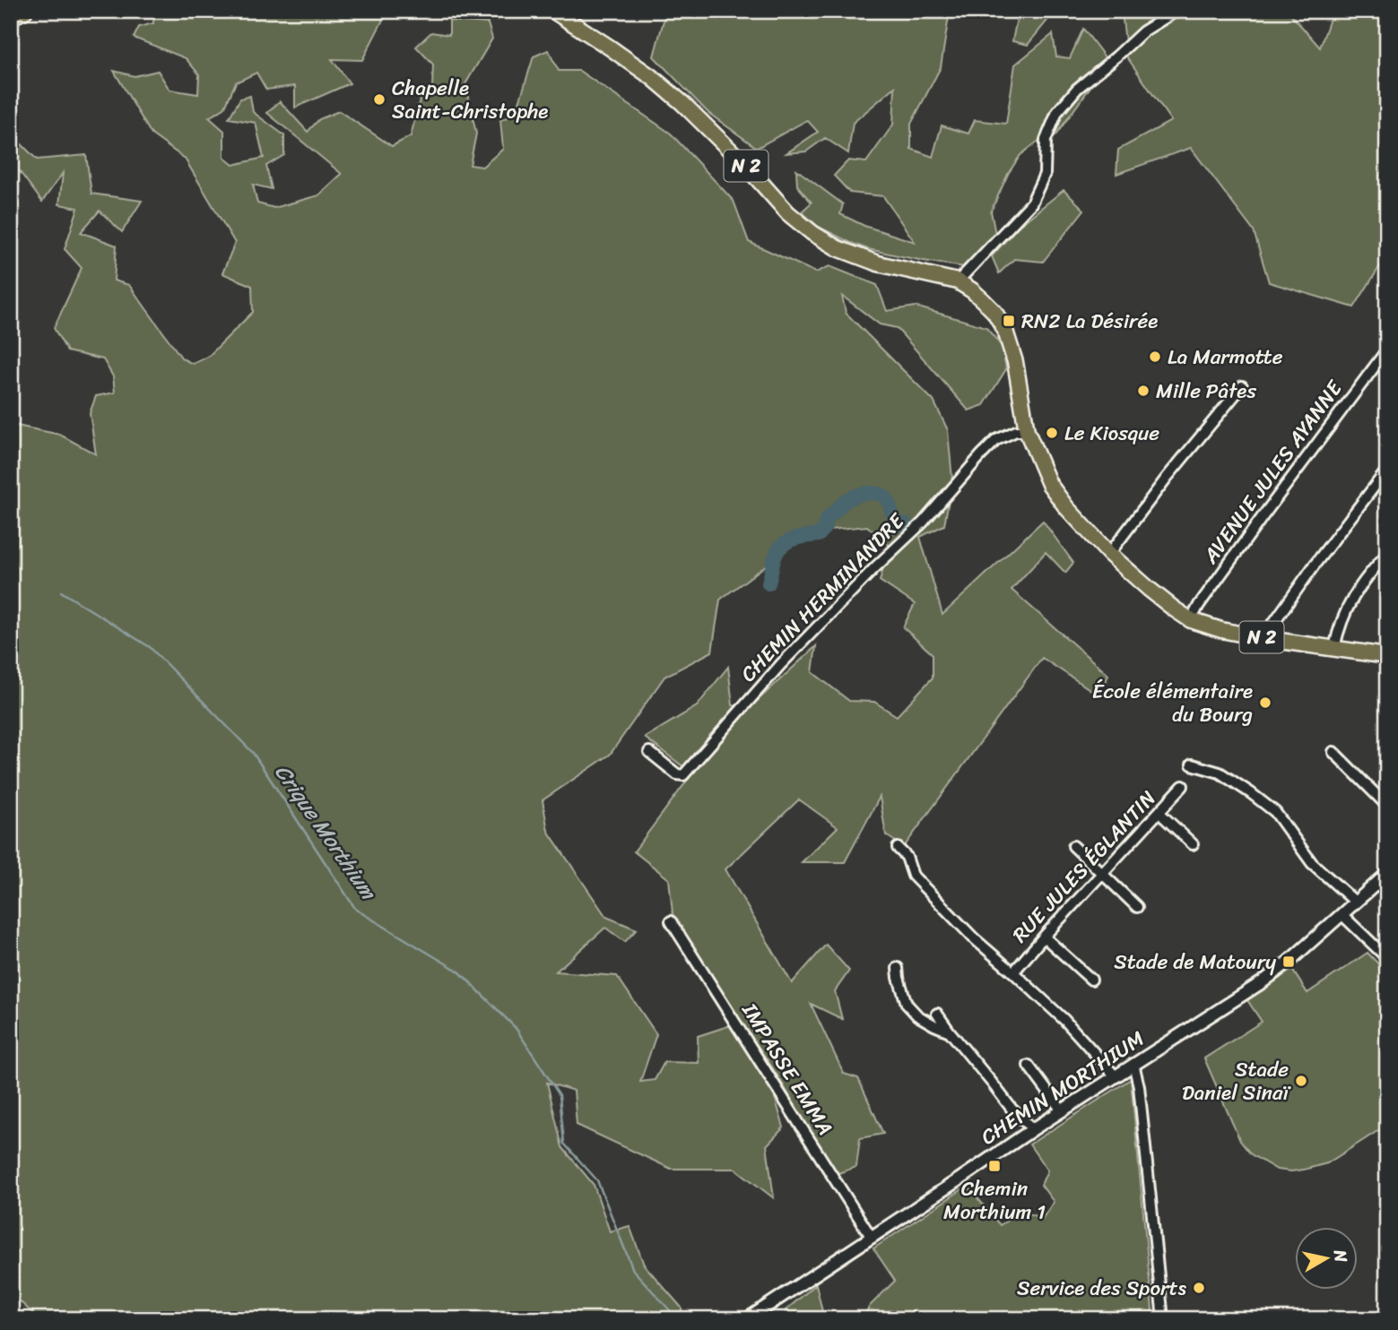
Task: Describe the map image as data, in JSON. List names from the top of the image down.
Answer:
{
  "streets": {
    "main road": ["N 2"],
    "street": [
      "AVENUE JULES AYANNE",
      "CHEMIN HERMINANDRE",
      "RUE JULES ÉGLANTIN",
      "IMPASSE EMMA",
      "CHEMIN MORTHIUM"
    ]
  },
  "crossings": [
    ["N 2", "AVENUE JULES AYANNE"],
    ["N 2", "CHEMIN HERMINANDRE"],
    ["IMPASSE EMMA", "CHEMIN MORTHIUM"]
  ],
  "water": ["Crique Morthium"],
  "places": {
    "other": [
      "Chapelle Saint-Christophe",
      "La Marmotte",
      "Mille Pâtes",
      "Le Kiosque",
      "École élémentaire du Bourg",
      "Stade Daniel Sinaï",
      "Service des Sports"
    ],
    "transit": ["RN2 La Désirée", "Stade de Matoury", "Chemin Morthium 1"]
  },
  "north": "right"
}
